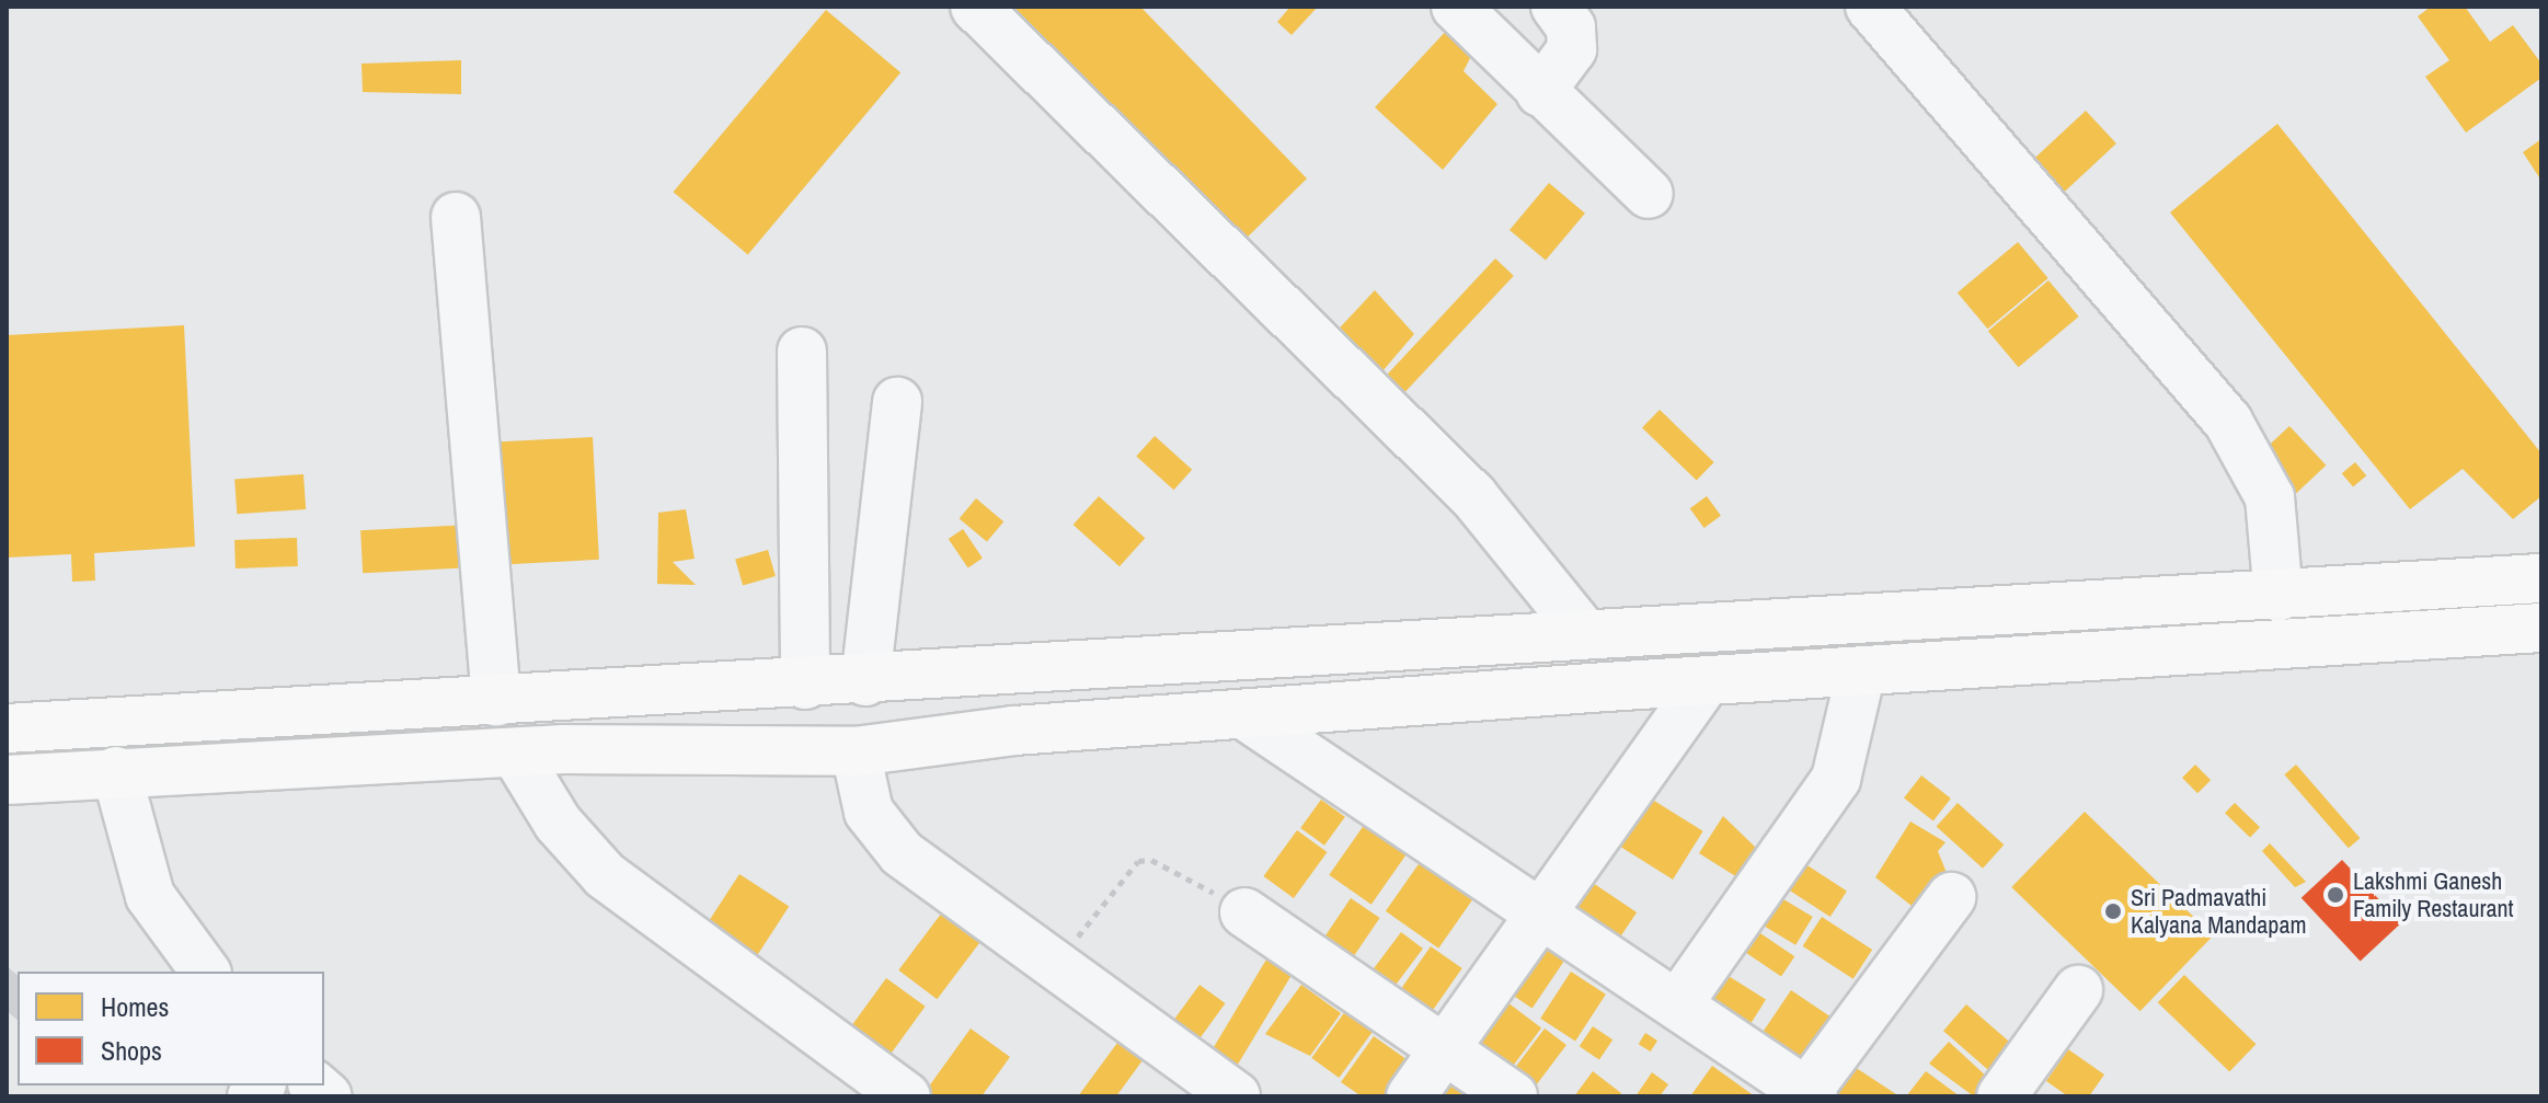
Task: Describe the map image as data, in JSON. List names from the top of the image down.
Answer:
{
  "places": ["Lakshmi Ganesh Family Restaurant", "Sri Padmavathi Kalyana Mandapam"],
  "legend": ["Homes", "Shops"]
}
